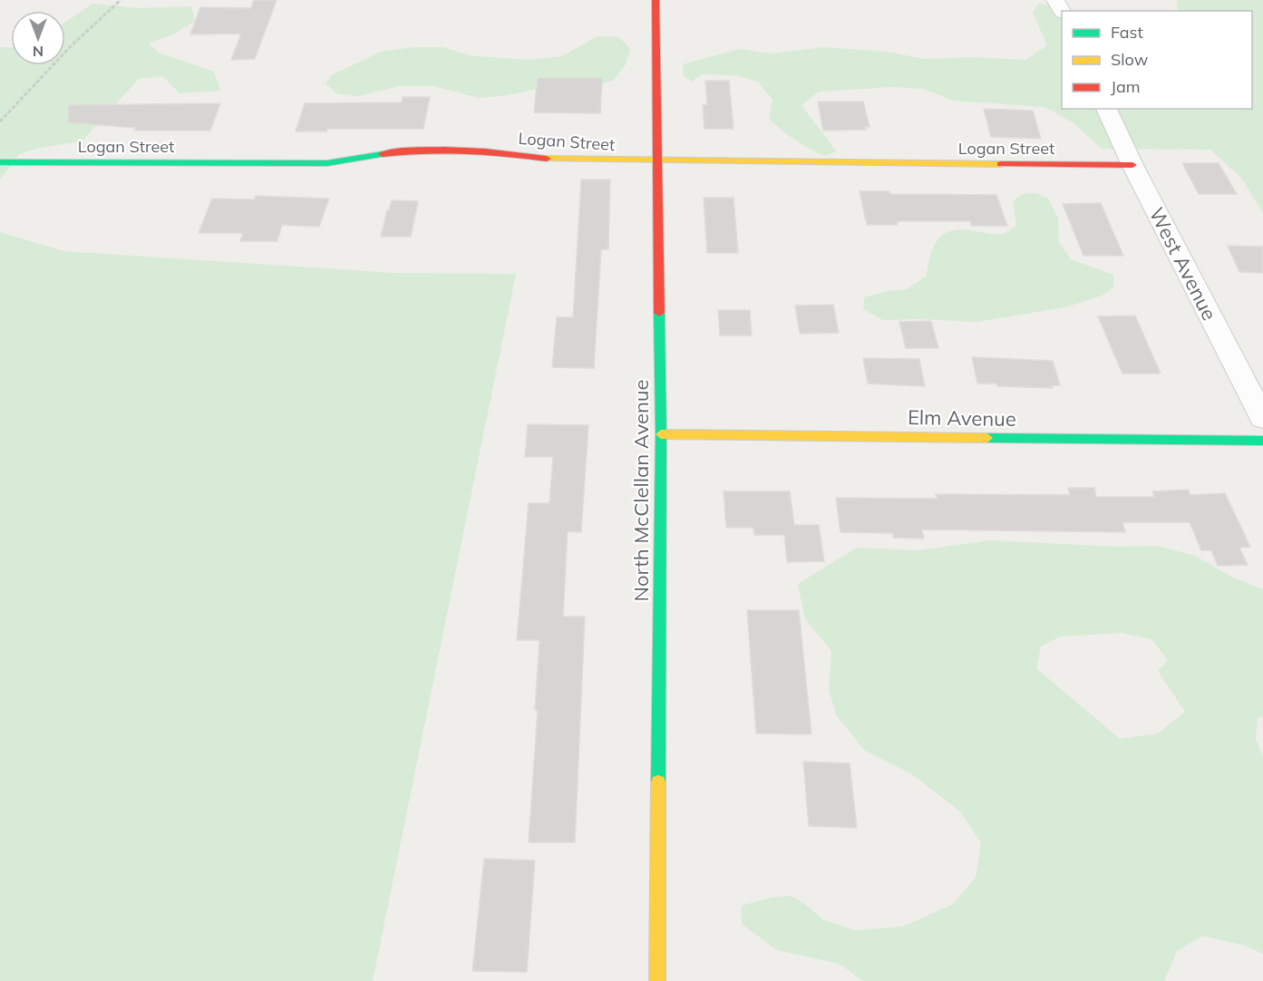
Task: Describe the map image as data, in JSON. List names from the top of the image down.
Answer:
{
  "streets": {
    "street": [
      "Logan Street",
      "West Avenue",
      "Elm Avenue",
      "North McClellan Avenue"
    ]
  },
  "crossings": [
    ["Logan Street", "West Avenue"],
    ["Logan Street", "North McClellan Avenue"],
    ["Elm Avenue", "North McClellan Avenue"]
  ],
  "legend": ["Fast", "Slow", "Jam"],
  "north": "bottom"
}
